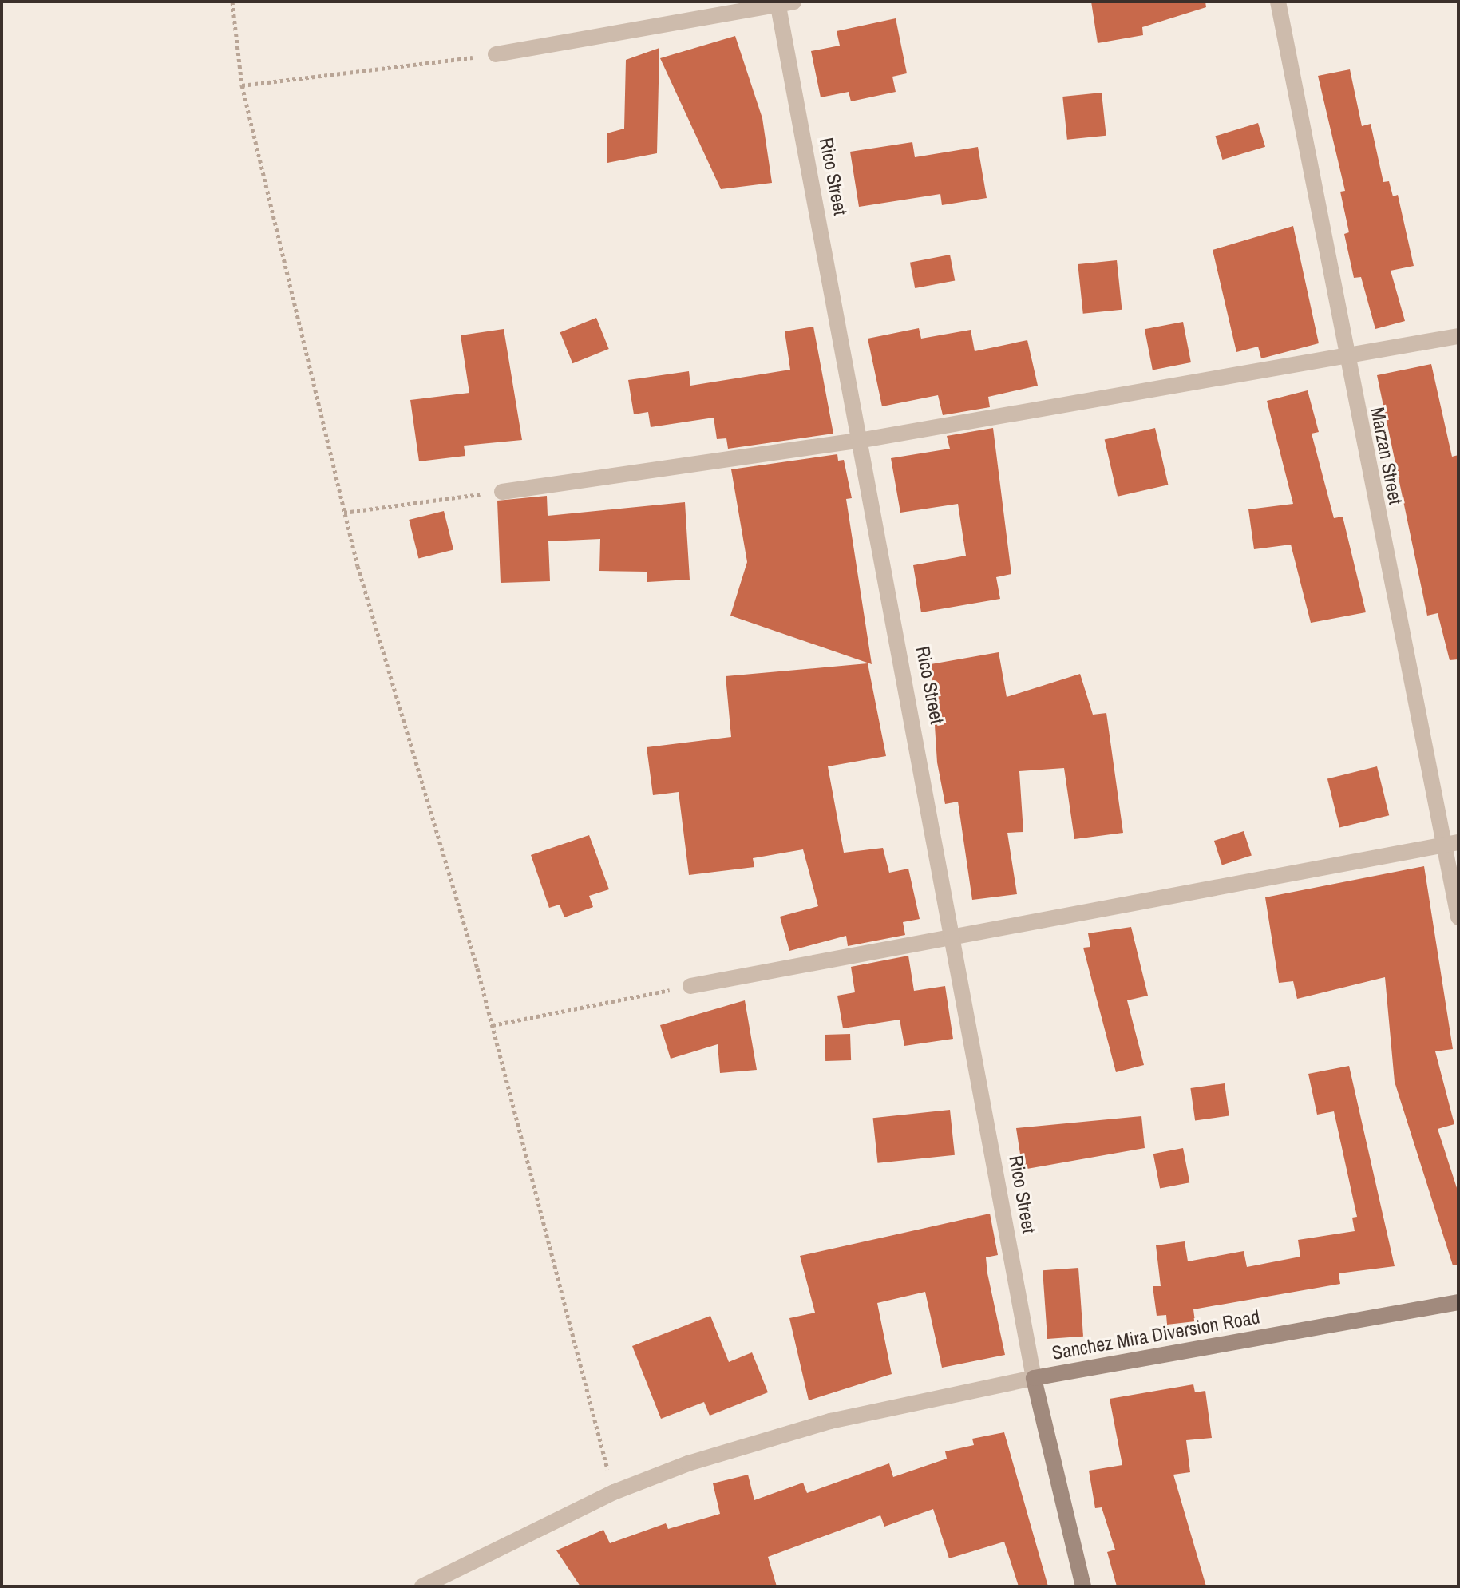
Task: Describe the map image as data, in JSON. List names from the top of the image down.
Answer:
{
  "streets": {
    "main road": ["Sanchez Mira Diversion Road"],
    "street": ["Rico Street", "Marzan Street"]
  },
  "crossings": [
    ["Rico Street", "Sanchez Mira Diversion Road"]
  ]
}
